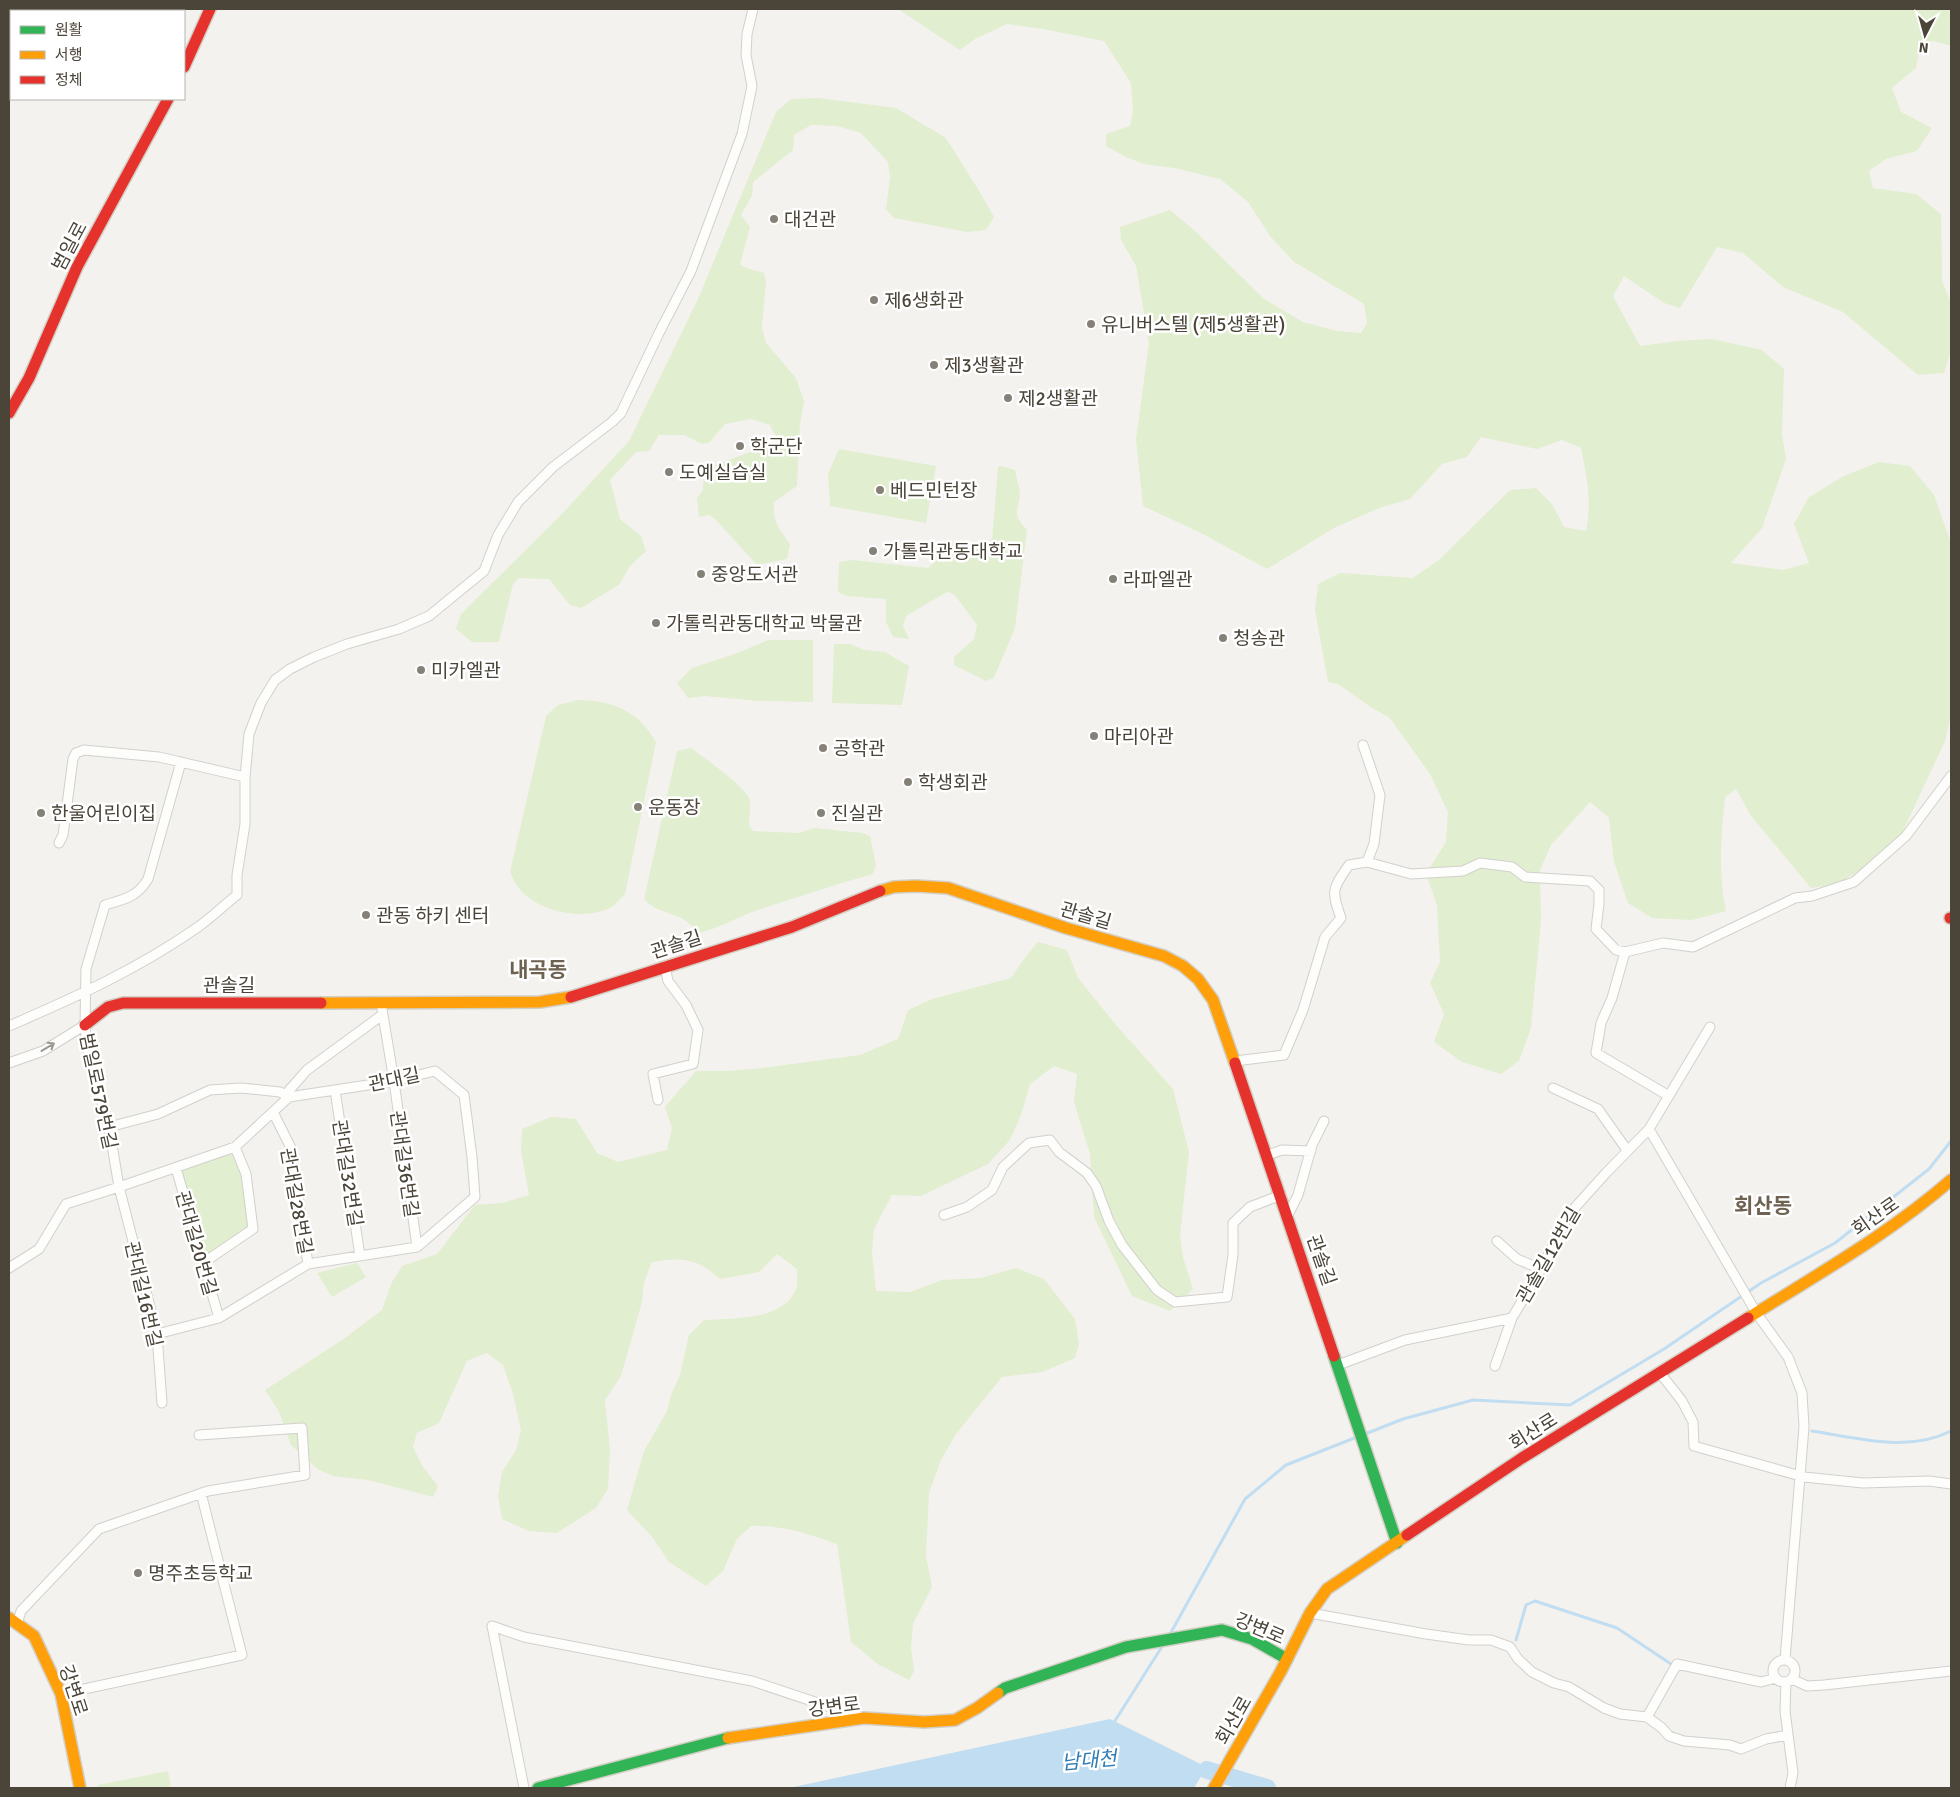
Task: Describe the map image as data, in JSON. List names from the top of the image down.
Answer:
{
  "streets": {
    "street": [
      "범일로",
      "관솔길",
      "관대길",
      "범일로579번길",
      "관대길36번길",
      "관대길32번길",
      "관대길28번길",
      "회산로",
      "관대길20번길",
      "관솔길12번길",
      "관대길16번길",
      "강변로"
    ]
  },
  "crossings": [
    ["관솔길", "범일로579번길"],
    ["관솔길", "회산로"],
    ["관솔길", "관솔길12번길"],
    ["관대길", "관대길36번길"],
    ["관대길", "관대길32번길"],
    ["범일로579번길", "관대길16번길"],
    ["회산로", "강변로"]
  ],
  "districts": ["내곡동", "회산동"],
  "water": ["남대천"],
  "places": [
    "대건관",
    "제6생화관",
    "유니버스텔 (제5생활관)",
    "제3생활관",
    "제2생활관",
    "학군단",
    "도예실습실",
    "베드민턴장",
    "가톨릭관동대학교",
    "중앙도서관",
    "라파엘관",
    "가톨릭관동대학교 박물관",
    "청송관",
    "미카엘관",
    "마리아관",
    "공학관",
    "학생회관",
    "운동장",
    "한울어린이집",
    "진실관",
    "관동 하키 센터",
    "명주초등학교"
  ],
  "legend": ["원활", "서행", "정체"],
  "north": "bottom"
}
